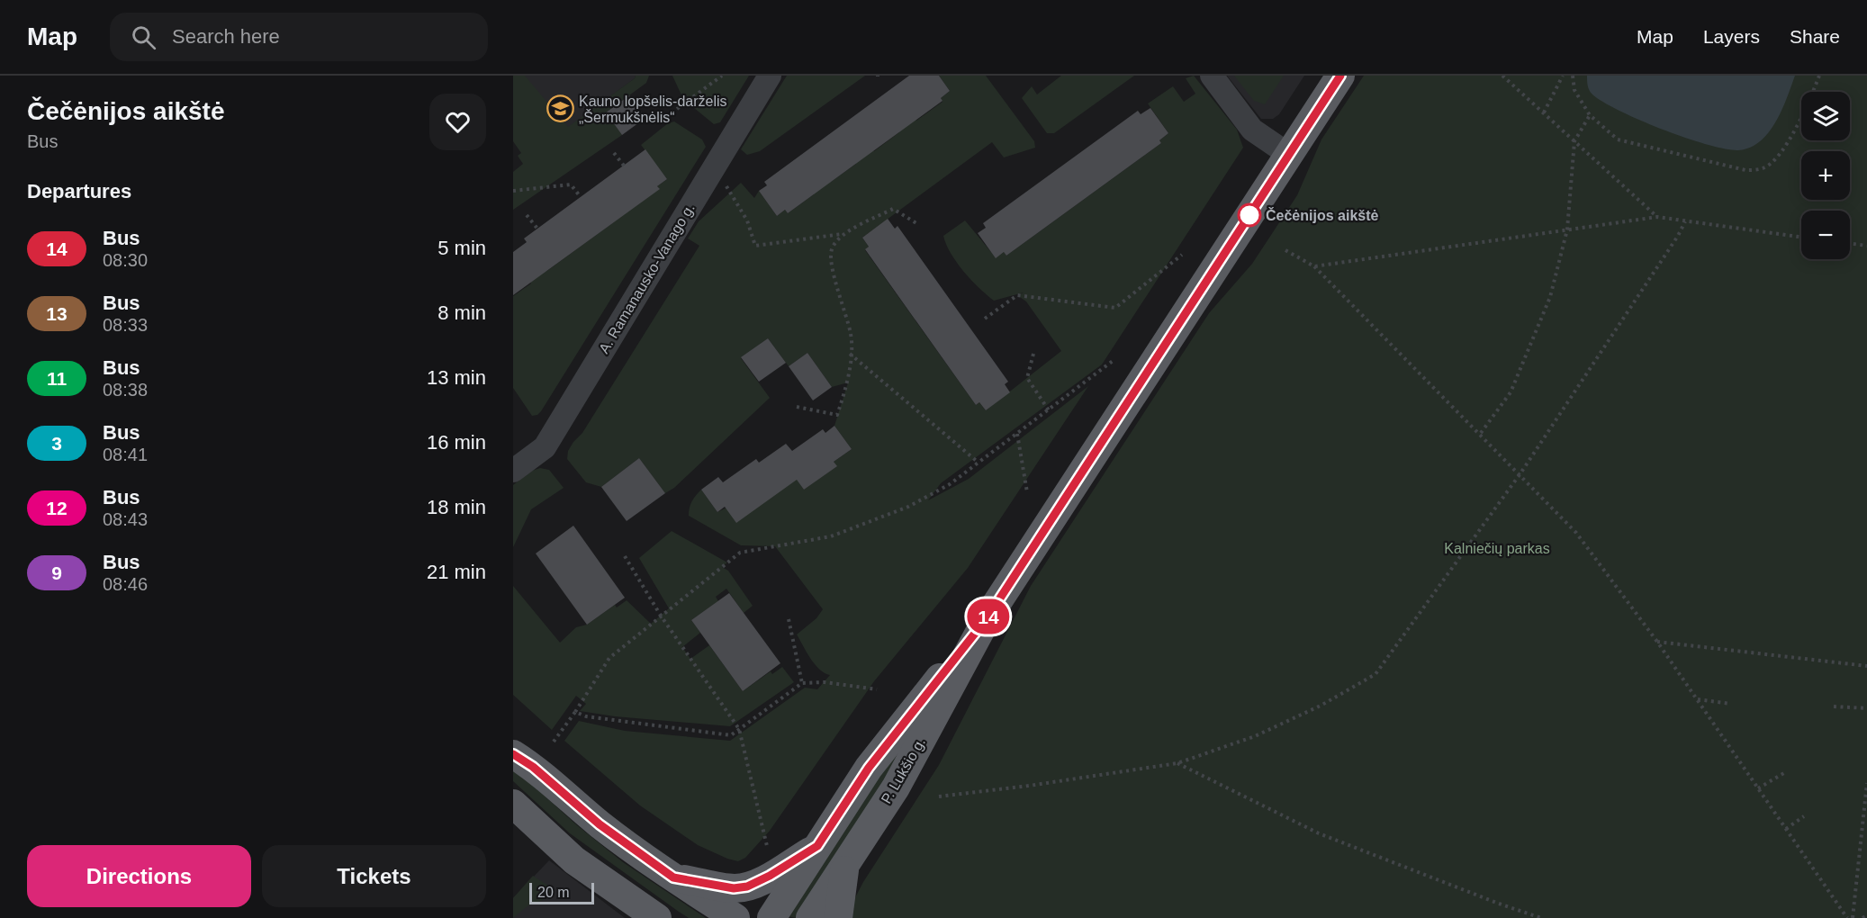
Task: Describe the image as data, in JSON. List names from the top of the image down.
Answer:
{
  "streets": {
    "main road": ["P. Lukšio g."],
    "street": ["A. Ramanausko-Vanago g."]
  },
  "parks": ["Kalniečių parkas"],
  "places": {
    "school or university": ["Kauno lopšelis-darželis „Šermukšnėlis“"],
    "other": ["Čečėnijos aikštė"]
  },
  "lines": ["bus line 14"],
  "scale_bar": "20 m",
  "page": {
    "header": "Map",
    "search": "Search here",
    "nav": ["Map", "Layers", "Share"],
    "heading": [
      ["Čečėnijos aikštė", "Bus"],
      "Departures"
    ],
    "on_map": "14",
    "map_buttons": ["+", "−"],
    "list": [
      {
        "mark": "14",
        "name": "Bus",
        "note": "08:30",
        "value": "5 min"
      },
      {
        "mark": "13",
        "name": "Bus",
        "note": "08:33",
        "value": "8 min"
      },
      {
        "mark": "11",
        "name": "Bus",
        "note": "08:38",
        "value": "13 min"
      },
      {
        "mark": "3",
        "name": "Bus",
        "note": "08:41",
        "value": "16 min"
      },
      {
        "mark": "12",
        "name": "Bus",
        "note": "08:43",
        "value": "18 min"
      },
      {
        "mark": "9",
        "name": "Bus",
        "note": "08:46",
        "value": "21 min"
      }
    ],
    "buttons": ["Directions", "Tickets"],
    "scale": "20 m"
  }
}
